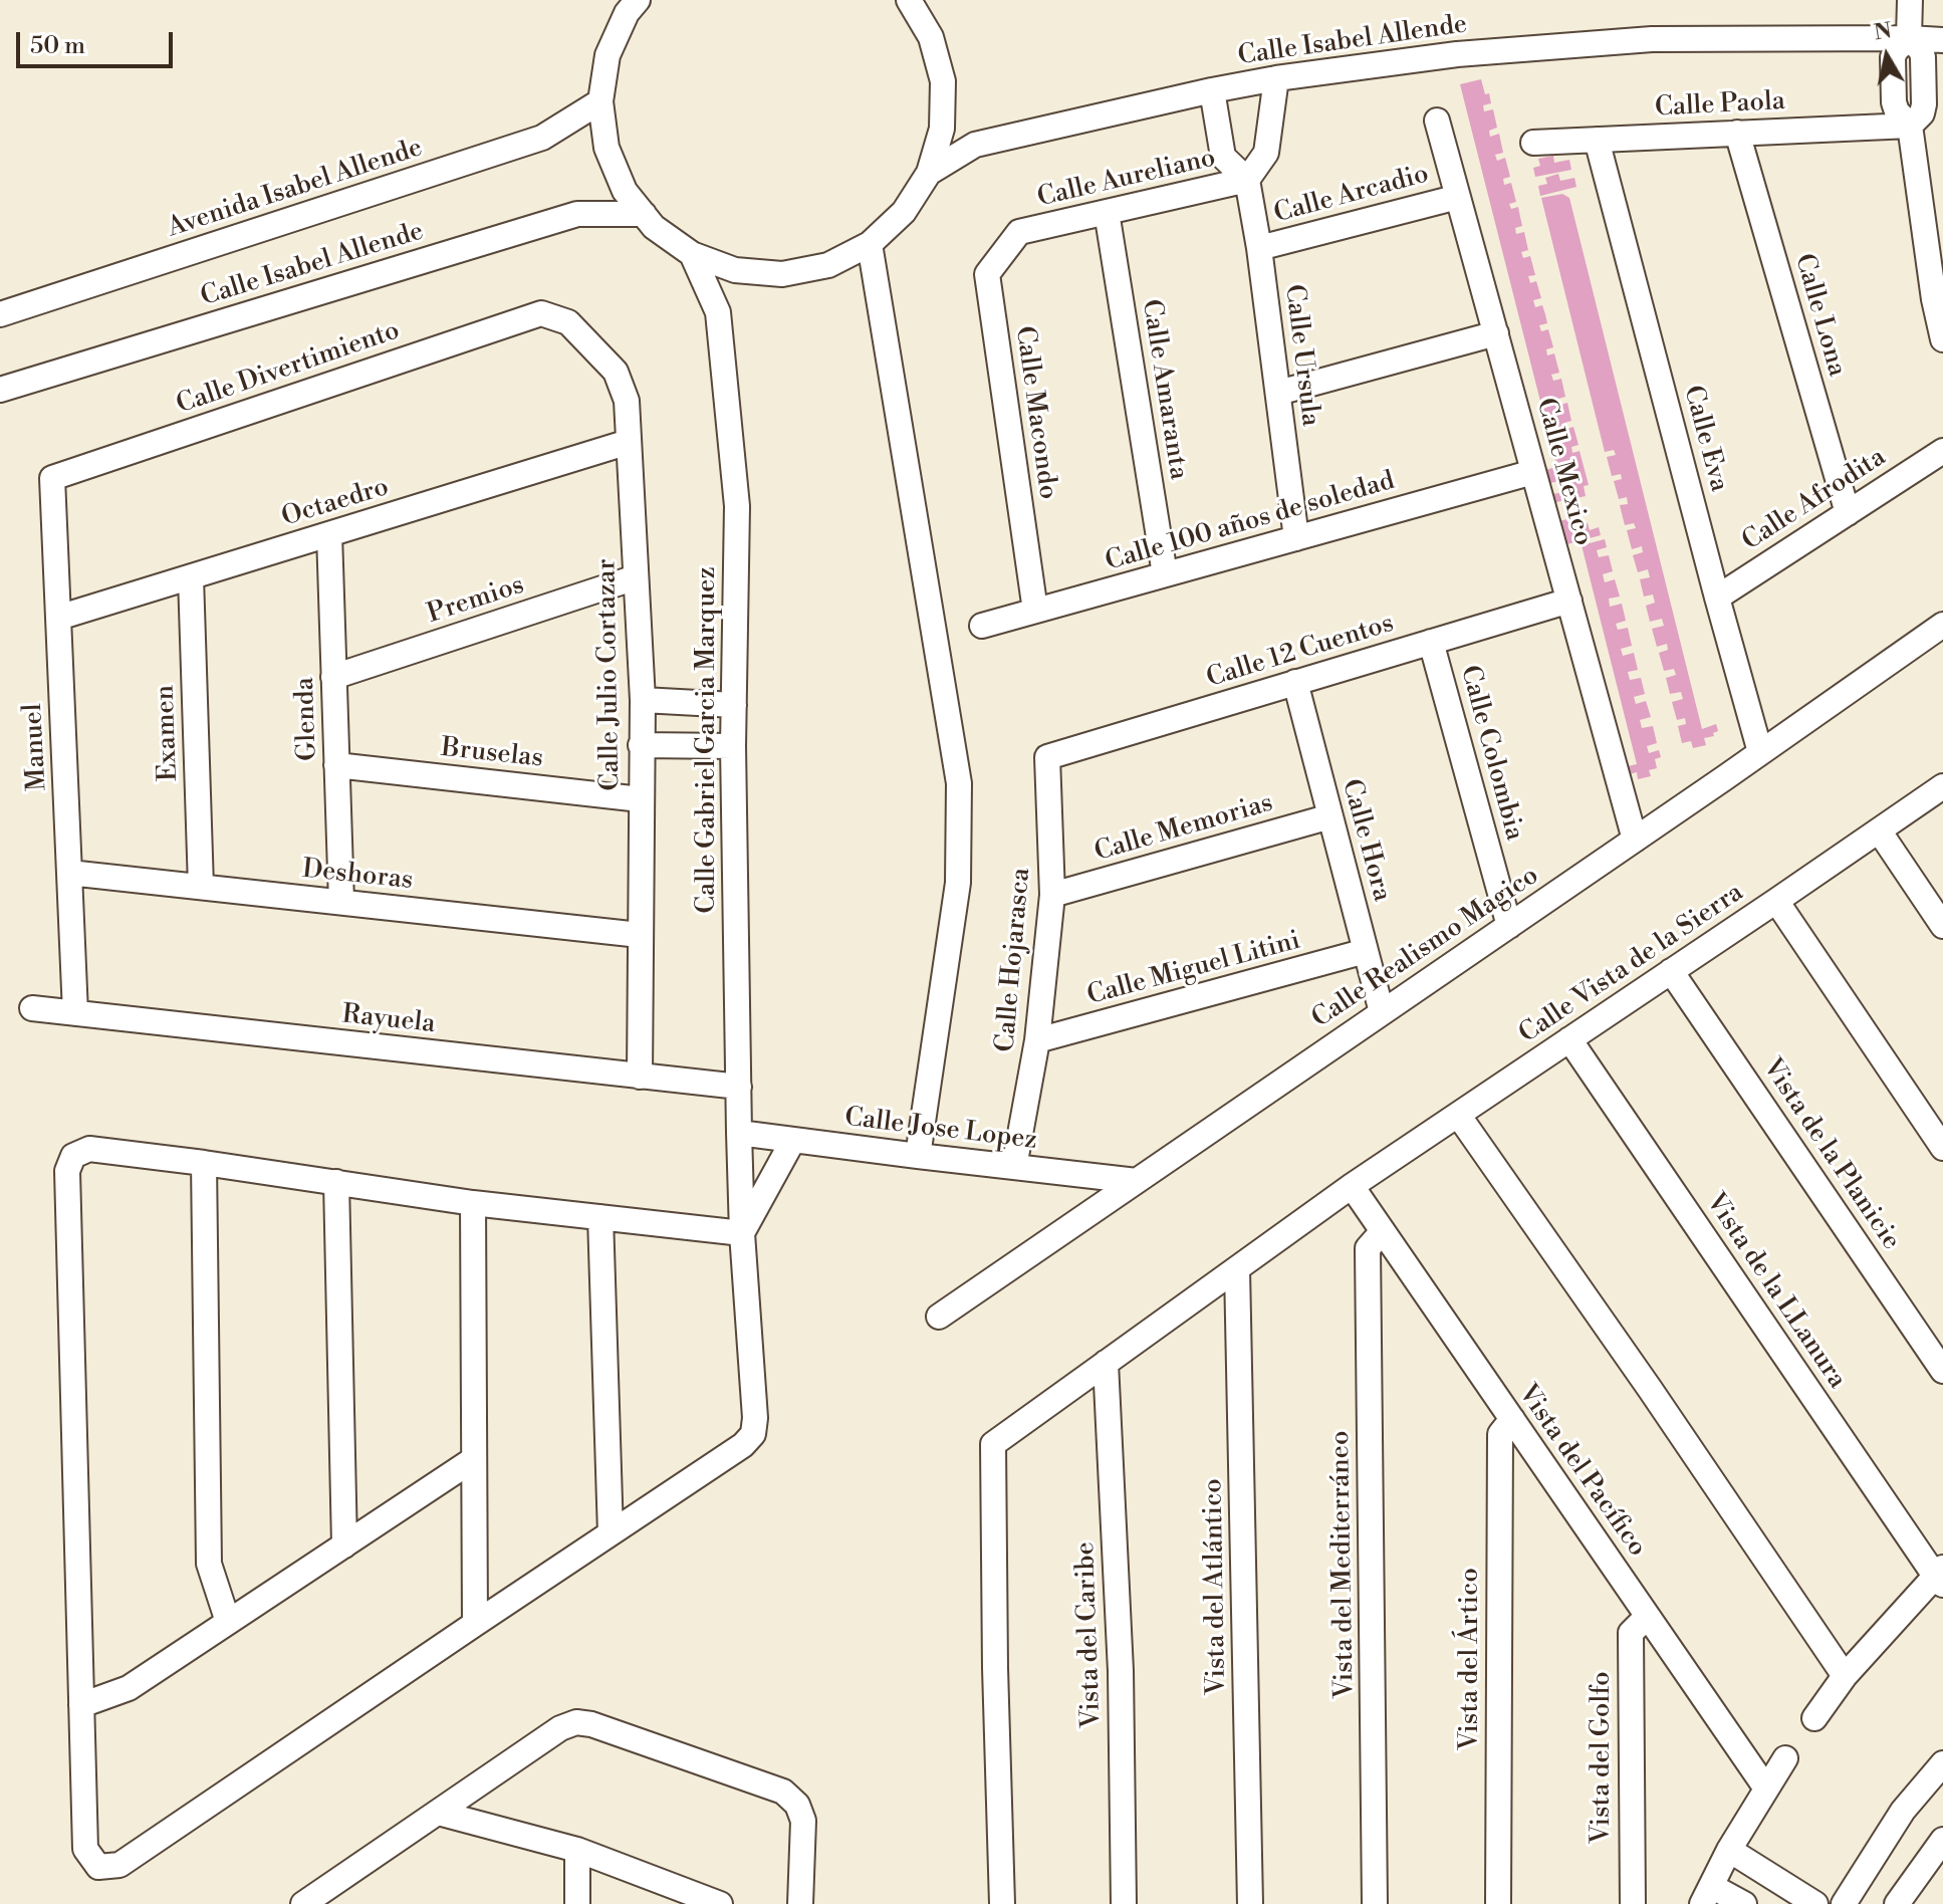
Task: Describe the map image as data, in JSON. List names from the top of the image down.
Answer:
{
  "streets": {
    "street": [
      "Calle Isabel Allende",
      "Calle Paola",
      "Calle Aureliano",
      "Avenida Isabel Allende",
      "Calle Arcadio",
      "Calle Lona",
      "Calle Ursula",
      "Calle Divertimiento",
      "Calle Amaranta",
      "Calle Macondo",
      "Calle Eva",
      "Calle Mexico",
      "Calle Afrodita",
      "Octaedro",
      "Calle 100 años de soledad",
      "Premios",
      "Calle 12 Cuentos",
      "Calle Julio Cortazar",
      "Glenda",
      "Examen",
      "Calle Gabriel Garcia Marquez",
      "Manuel",
      "Calle Colombia",
      "Bruselas",
      "Calle Memorias",
      "Calle Hora",
      "Deshoras",
      "Calle Realismo Magico",
      "Calle Hojarasca",
      "Calle Vista de la Sierra",
      "Calle Miguel Litini",
      "Rayuela",
      "Calle Jose Lopez",
      "Vista de la Planicie",
      "Vista de la LLanura",
      "Vista del Pacífico",
      "Vista del Mediterráneo",
      "Vista del Atlántico",
      "Vista del Caribe",
      "Vista del Ártico",
      "Vista del Golfo"
    ]
  },
  "crossings": [
    ["Calle Paola", "Calle Lona"],
    ["Calle Paola", "Calle Eva"],
    ["Calle Aureliano", "Calle Ursula"],
    ["Calle Aureliano", "Calle Amaranta"],
    ["Calle Aureliano", "Calle Macondo"],
    ["Calle Arcadio", "Calle Ursula"],
    ["Calle Arcadio", "Calle Mexico"],
    ["Calle Lona", "Calle Afrodita"],
    ["Calle Ursula", "Calle 100 años de soledad"],
    ["Calle Divertimiento", "Calle Julio Cortazar"],
    ["Calle Divertimiento", "Manuel"],
    ["Calle Amaranta", "Calle 100 años de soledad"],
    ["Calle Macondo", "Calle 100 años de soledad"],
    ["Calle Eva", "Calle Afrodita"],
    ["Calle Eva", "Calle Realismo Magico"],
    ["Calle Mexico", "Calle 100 años de soledad"],
    ["Calle Mexico", "Calle 12 Cuentos"],
    ["Calle Mexico", "Calle Realismo Magico"],
    ["Octaedro", "Calle Julio Cortazar"],
    ["Octaedro", "Glenda"],
    ["Octaedro", "Examen"],
    ["Octaedro", "Manuel"],
    ["Premios", "Calle Julio Cortazar"],
    ["Premios", "Glenda"],
    ["Calle 12 Cuentos", "Calle Colombia"],
    ["Calle 12 Cuentos", "Calle Hora"],
    ["Calle 12 Cuentos", "Calle Hojarasca"],
    ["Calle Julio Cortazar", "Bruselas"],
    ["Calle Julio Cortazar", "Deshoras"],
    ["Calle Julio Cortazar", "Rayuela"],
    ["Glenda", "Bruselas"],
    ["Glenda", "Deshoras"],
    ["Examen", "Deshoras"],
    ["Calle Gabriel Garcia Marquez", "Rayuela"],
    ["Calle Gabriel Garcia Marquez", "Calle Jose Lopez"],
    ["Manuel", "Deshoras"],
    ["Manuel", "Rayuela"],
    ["Calle Colombia", "Calle Realismo Magico"],
    ["Calle Memorias", "Calle Hora"],
    ["Calle Memorias", "Calle Hojarasca"],
    ["Calle Hora", "Calle Realismo Magico"],
    ["Calle Hora", "Calle Miguel Litini"],
    ["Calle Realismo Magico", "Calle Jose Lopez"],
    ["Calle Hojarasca", "Calle Miguel Litini"],
    ["Calle Hojarasca", "Calle Jose Lopez"],
    ["Calle Vista de la Sierra", "Vista de la Planicie"],
    ["Calle Vista de la Sierra", "Vista de la LLanura"],
    ["Calle Vista de la Sierra", "Vista del Pacífico"],
    ["Calle Vista de la Sierra", "Vista del Atlántico"],
    ["Calle Vista de la Sierra", "Vista del Caribe"],
    ["Vista del Pacífico", "Vista del Mediterráneo"],
    ["Vista del Pacífico", "Vista del Ártico"],
    ["Vista del Pacífico", "Vista del Golfo"]
  ],
  "scale_bar": "50 m",
  "north": "top"
}
